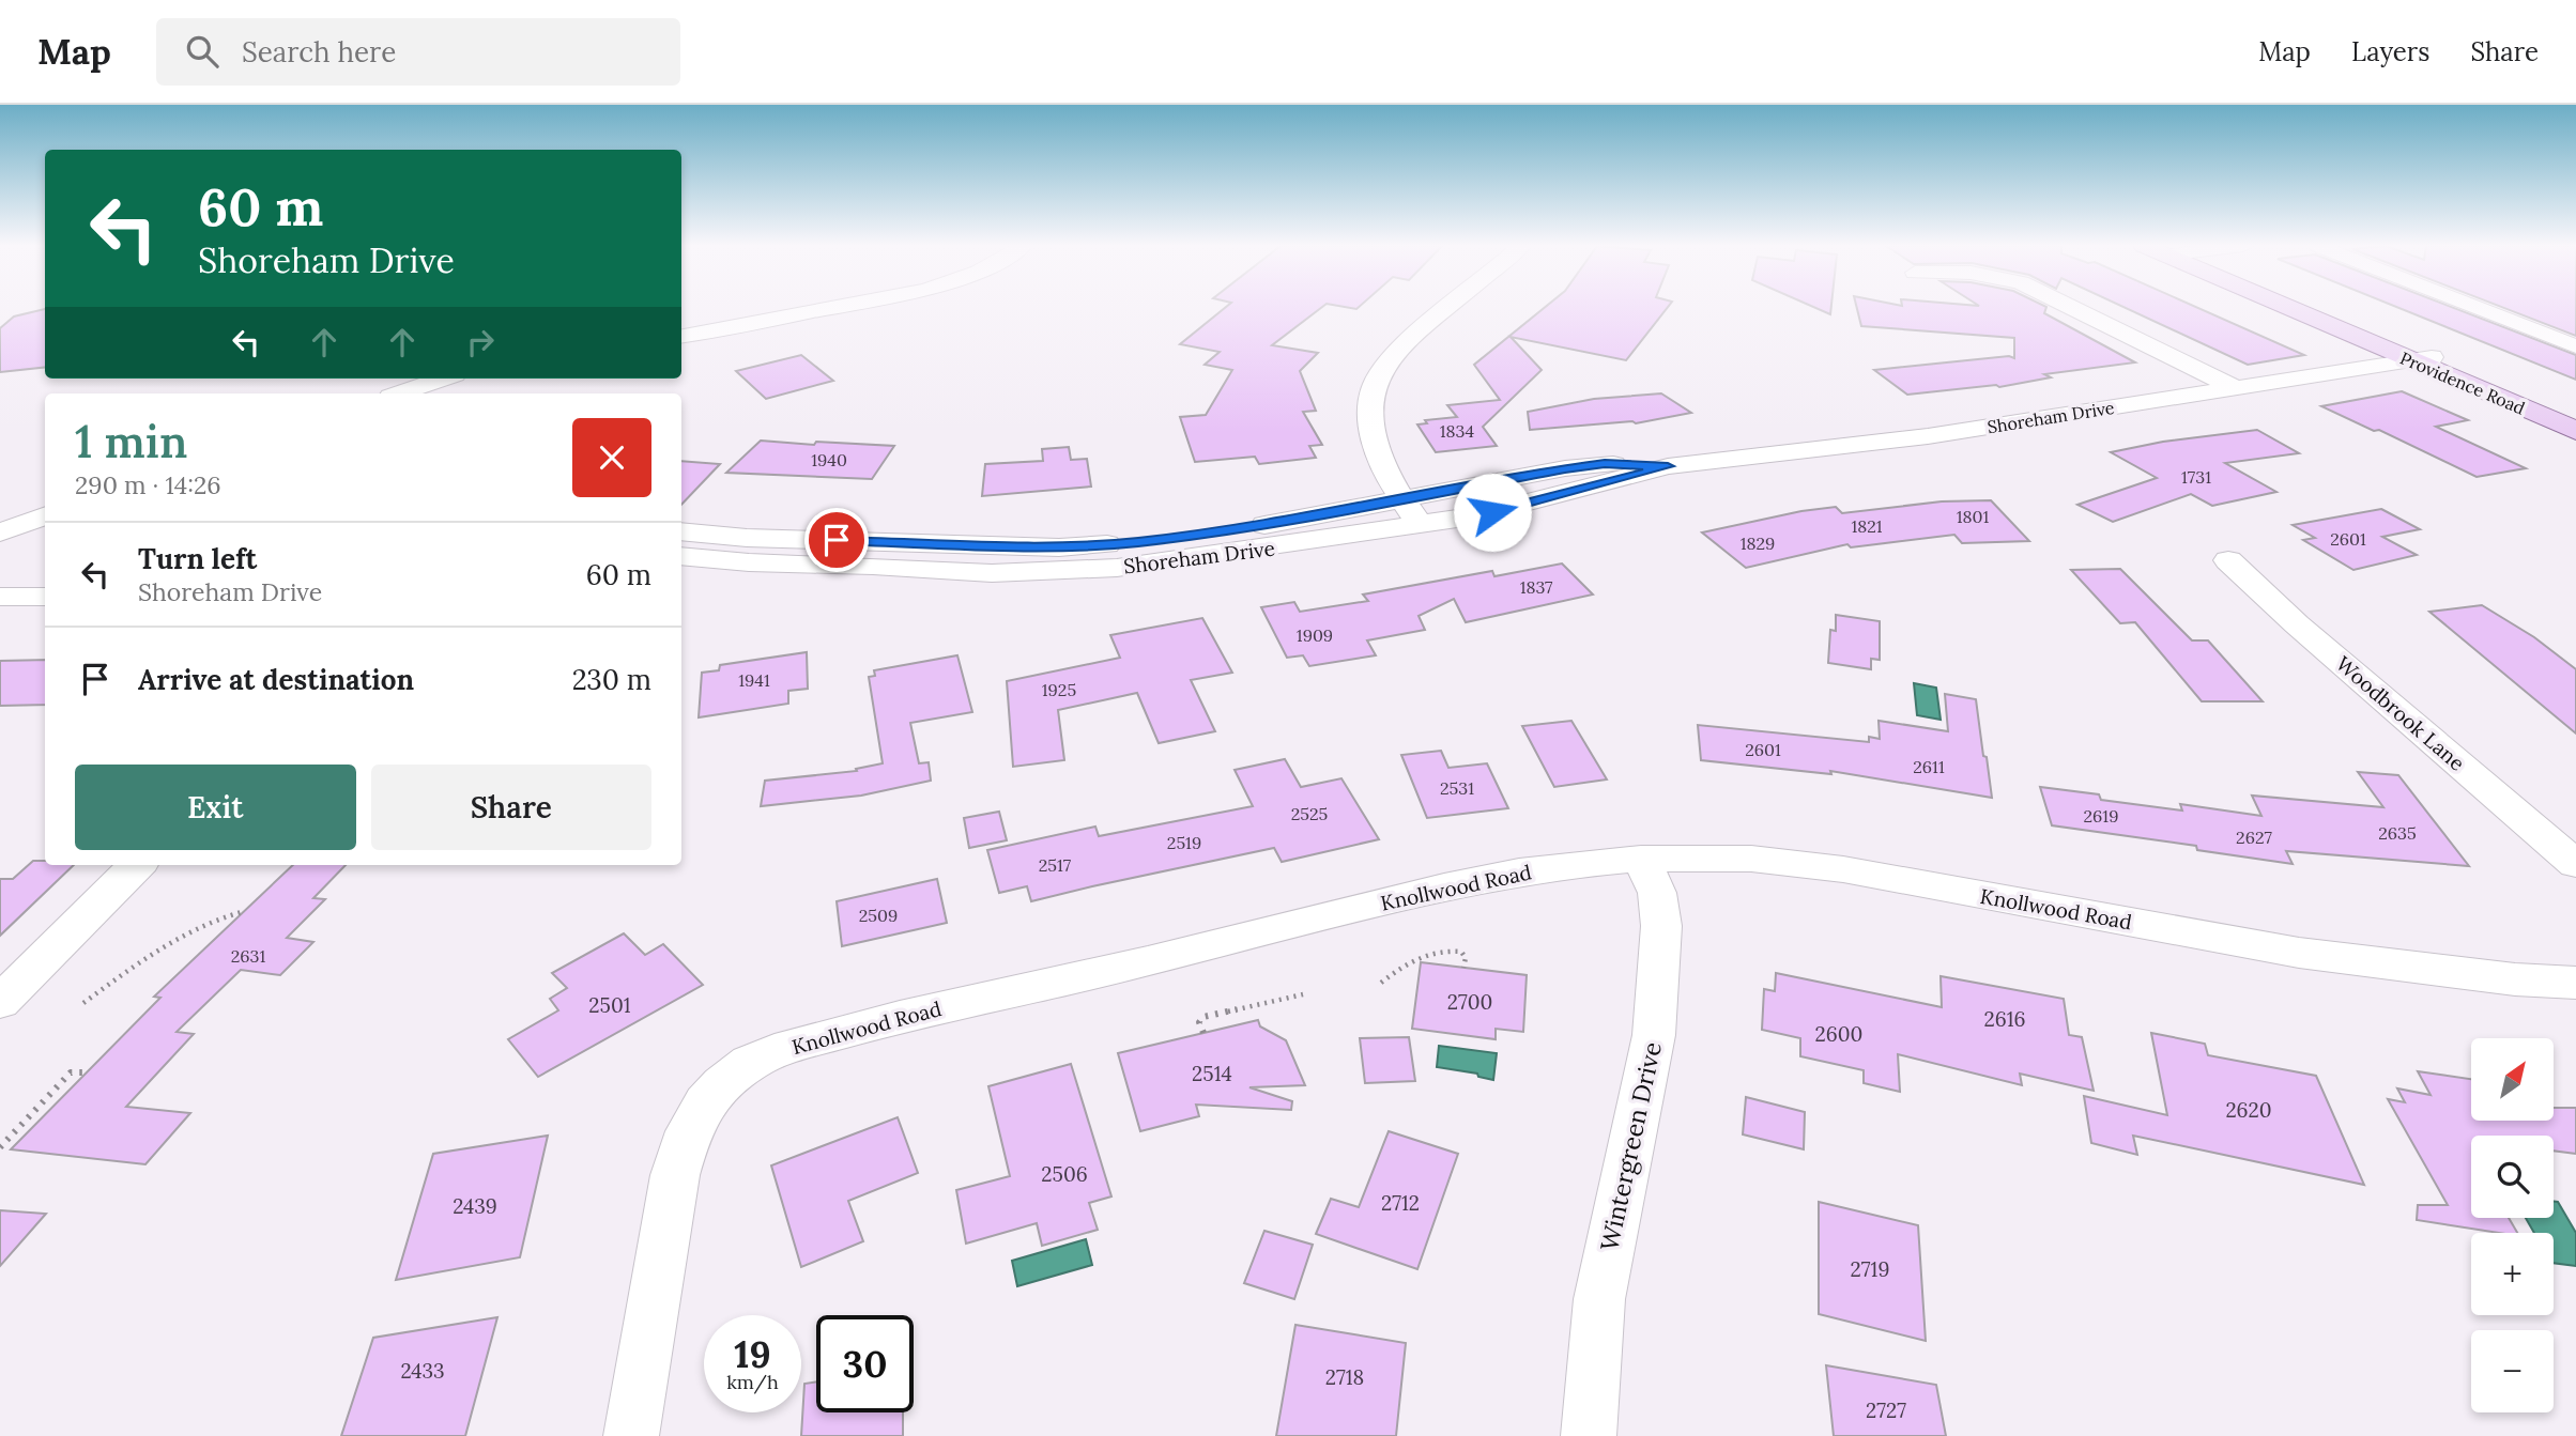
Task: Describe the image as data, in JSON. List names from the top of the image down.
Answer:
{
  "streets": {
    "main road": ["Providence Road"],
    "street": [
      "Shoreham Drive",
      "Woodbrook Lane",
      "Knollwood Road",
      "Wintergreen Drive"
    ]
  },
  "crossings": [
    ["Providence Road", "Shoreham Drive"],
    ["Knollwood Road", "Wintergreen Drive"]
  ],
  "house_numbers": [
    "1834",
    "1940",
    "1731",
    "1801",
    "1821",
    "2601",
    "1829",
    "1837",
    "1909",
    "1941",
    "1925",
    "2601",
    "2611",
    "2531",
    "2525",
    "2619",
    "2635",
    "2627",
    "2519",
    "2517",
    "2509",
    "2631",
    "2700",
    "2501",
    "2616",
    "2600",
    "2514",
    "2620",
    "2506",
    "2712",
    "2439",
    "2719",
    "2433",
    "2718",
    "2727"
  ],
  "north": "top right",
  "page": {
    "header": "Map",
    "search": "Search here",
    "nav": ["Map", "Layers", "Share"],
    "turn": ["60 m", "Shoreham Drive"],
    "heading": ["1 min", "290 m · 14:26"],
    "list": [
      {
        "name": "Turn left",
        "note": "Shoreham Drive",
        "value": "60 m"
      },
      {
        "name": "Arrive at destination",
        "value": "230 m"
      }
    ],
    "buttons": ["Exit", "Share"],
    "map_buttons": ["+", "−"],
    "speed": "19 km/h",
    "limit": "30"
  }
}
